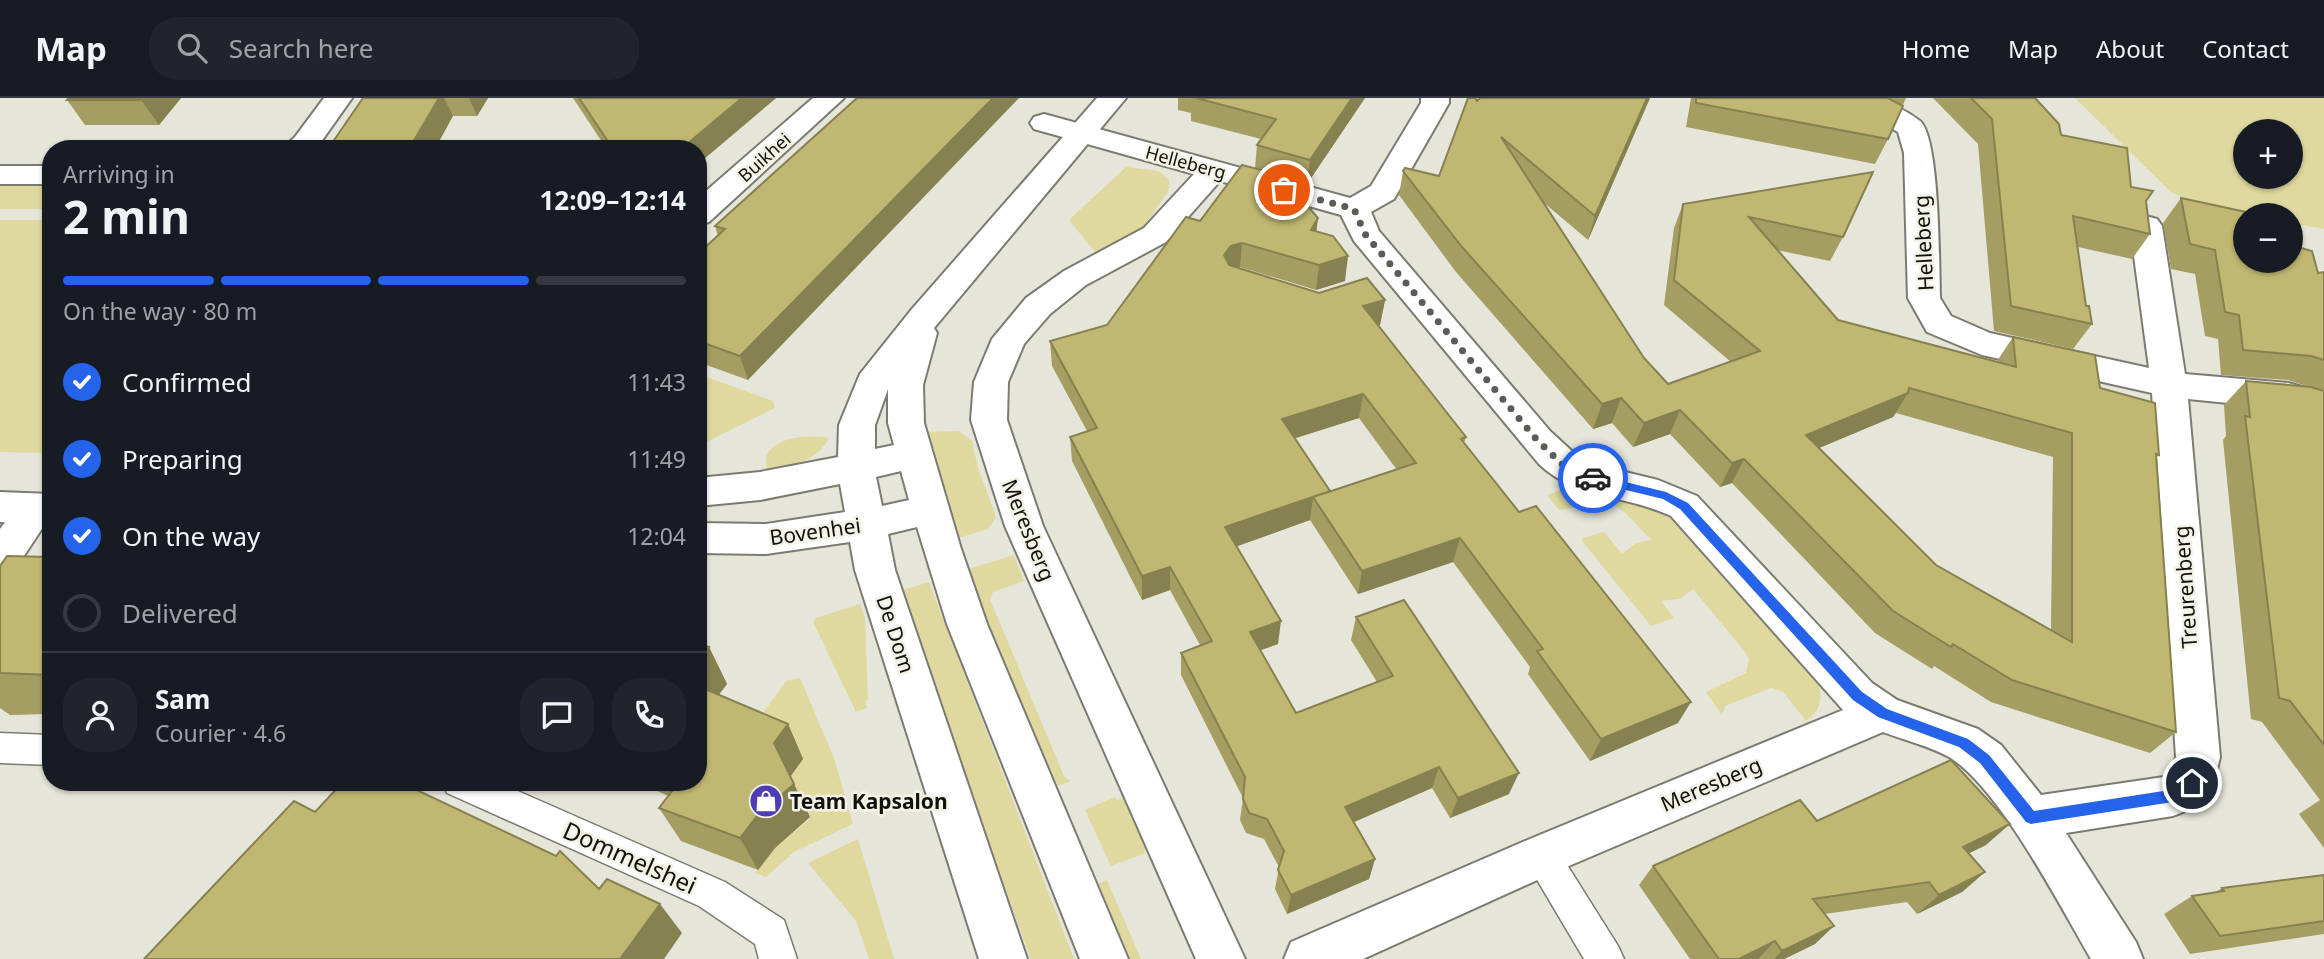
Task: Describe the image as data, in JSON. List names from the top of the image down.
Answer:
{
  "streets": {
    "street": [
      "Buikhei",
      "Helleberg",
      "Meresberg",
      "Bovenhei",
      "Treurenberg",
      "De Dom"
    ],
    "lane": ["Dommelshei"]
  },
  "crossings": [
    ["Helleberg", "Meresberg"],
    ["Helleberg", "Treurenberg"],
    ["Helleberg", "De Dom"],
    ["Bovenhei", "De Dom"]
  ],
  "places": {
    "shop": ["Team Kapsalon"]
  },
  "page": {
    "header": "Map",
    "search": "Search here",
    "nav": [
      "Home",
      "Map",
      "About",
      "Contact"
    ],
    "map_buttons": ["+", "−"],
    "heading": ["2 min", "Arriving in", "12:09–12:14"],
    "panel": ["Sam", "Courier · 4.6"],
    "bar": "On the way · 80 m",
    "list": [
      ["Confirmed", "11:43"],
      ["Preparing", "11:49"],
      ["On the way", "12:04"],
      "Delivered"
    ]
  }
}
